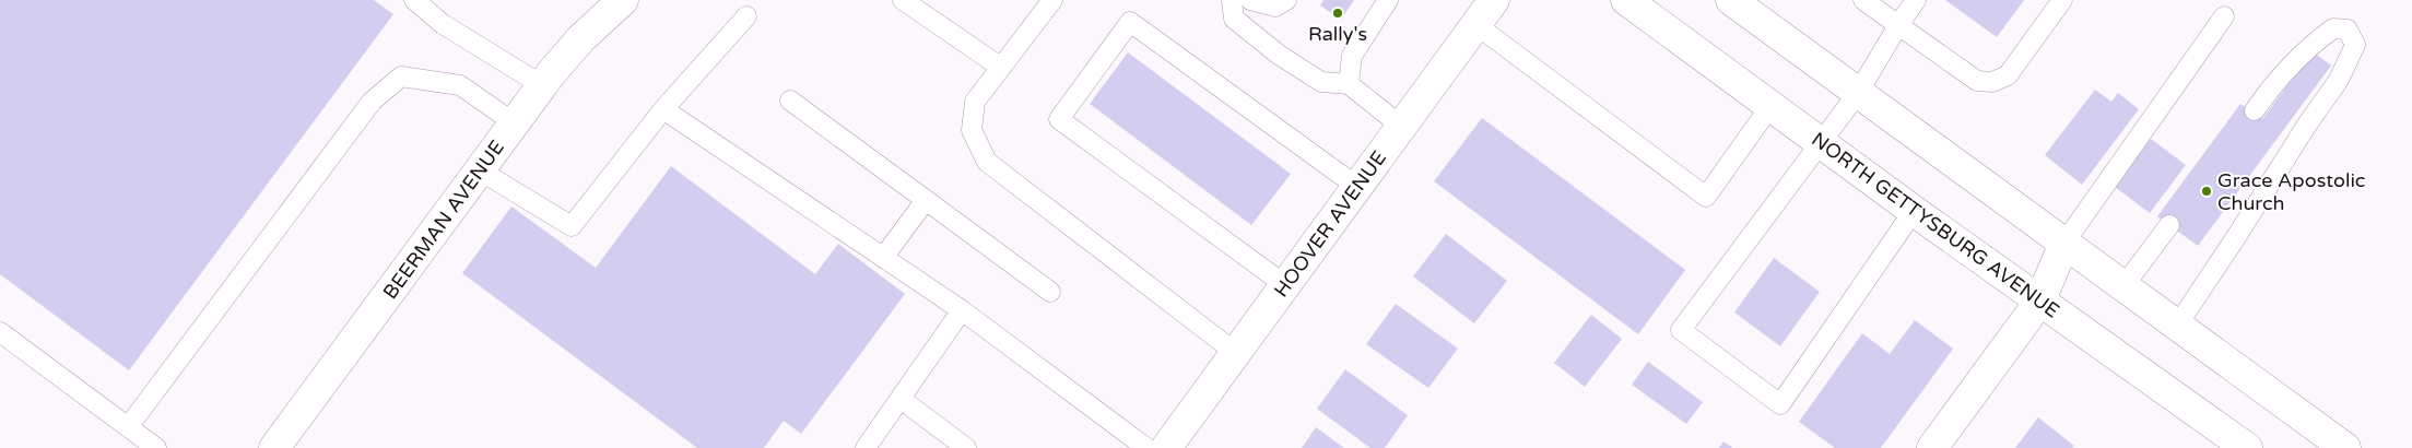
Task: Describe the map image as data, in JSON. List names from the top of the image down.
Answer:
{
  "streets": {
    "main road": ["BEERMAN AVENUE", "HOOVER AVENUE", "NORTH GETTYSBURG AVENUE"]
  },
  "places": ["Rally's", "Grace Apostolic Church"]
}
